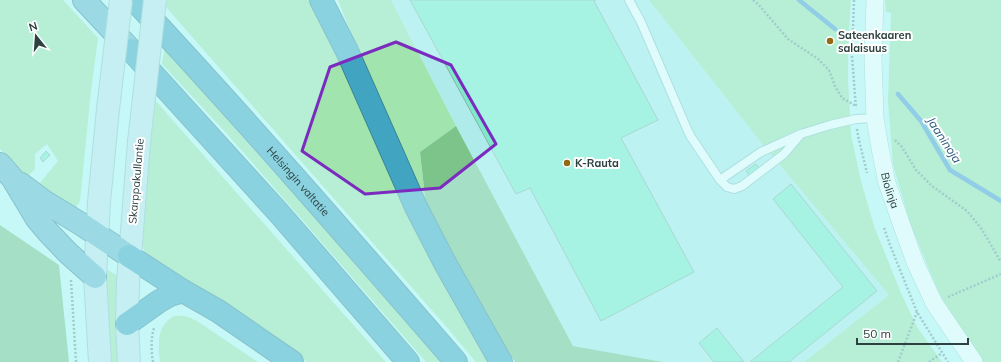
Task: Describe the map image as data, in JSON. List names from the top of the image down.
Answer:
{
  "streets": {
    "highway": ["Helsingin valtatie"],
    "main road": ["Skarppakullantie"],
    "street": ["Biolinja"]
  },
  "crossings": [
    ["Skarppakullantie", "Helsingin valtatie"]
  ],
  "water": ["Jaaninoja"],
  "places": ["Sateenkaaren salaisuus", "K-Rauta"],
  "scale_bar": "50 m",
  "north": "top"
}
